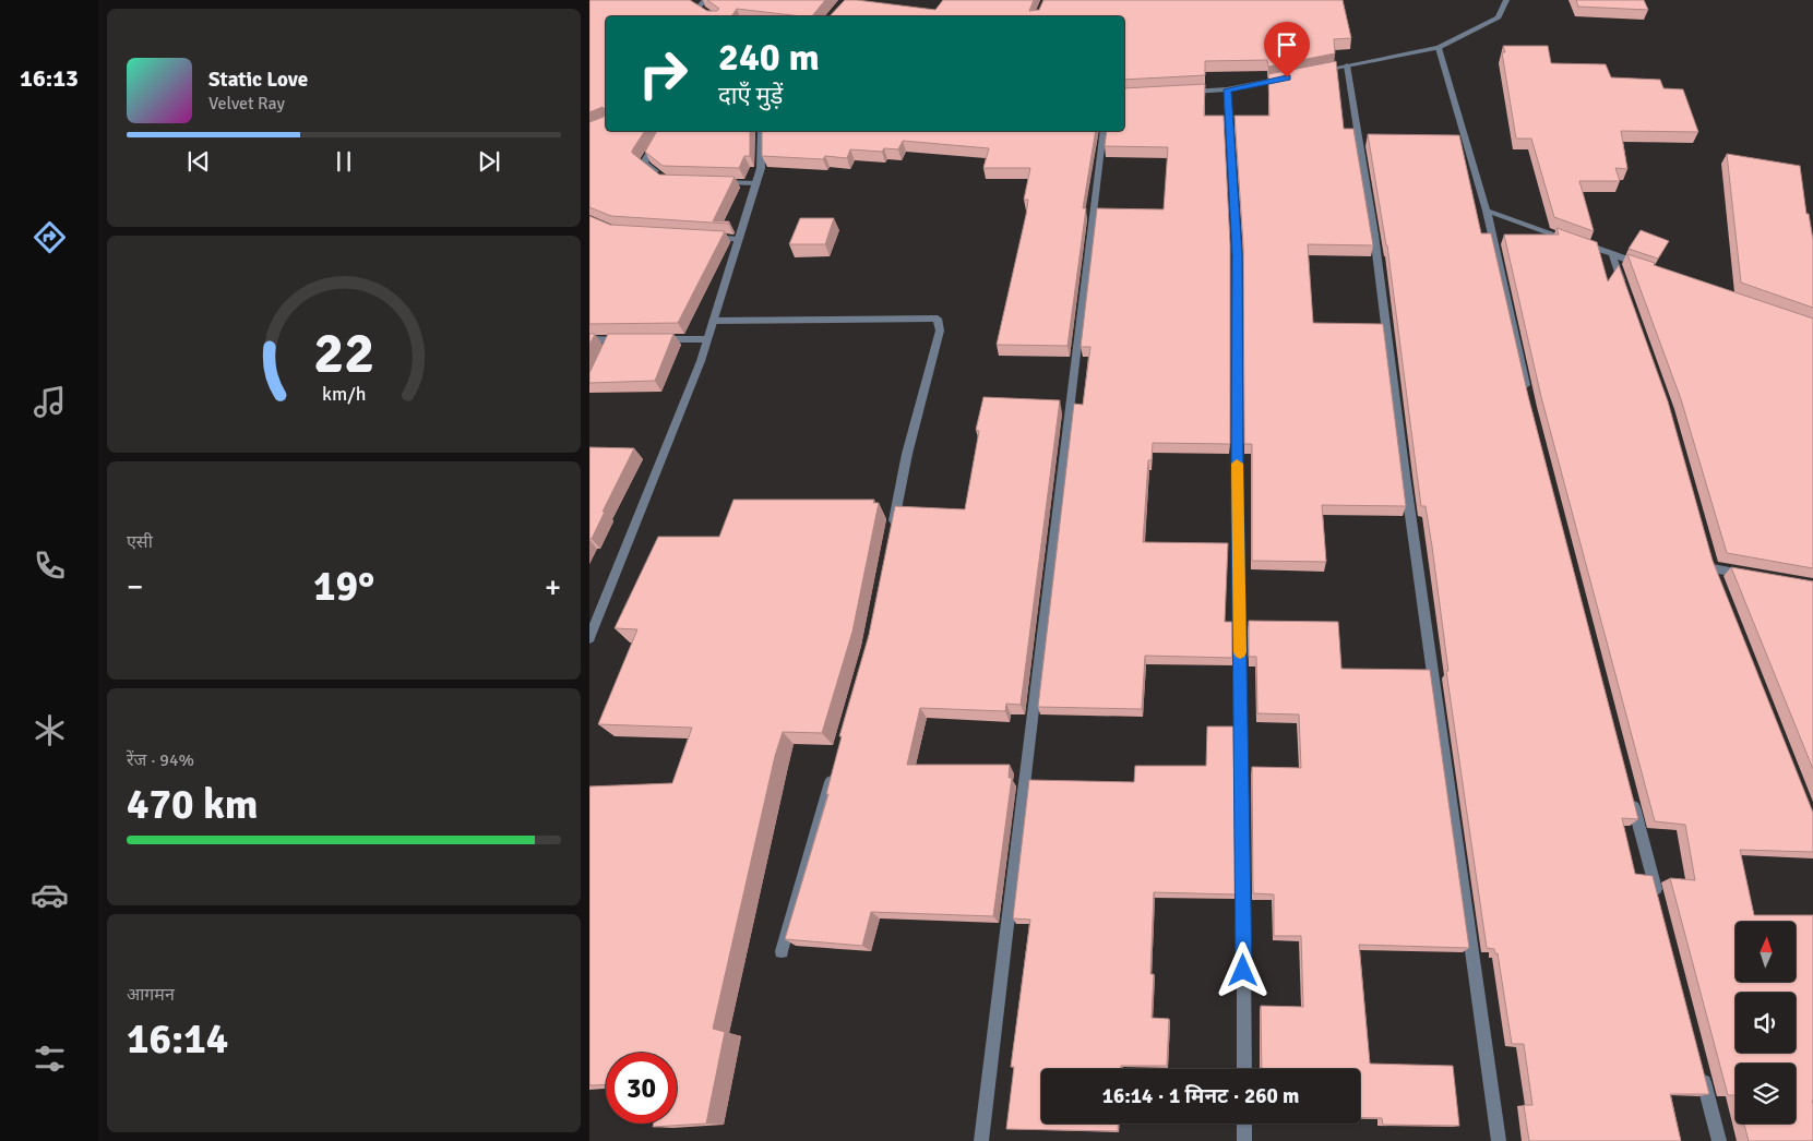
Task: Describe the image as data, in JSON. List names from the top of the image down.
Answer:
{
  "north": "top",
  "page": {
    "tabs": "16:13",
    "turn": ["240 m", "दाएँ मुड़ें"],
    "song": ["Static Love", "Velvet Ray"],
    "tile": [
      "एसी",
      ["रेंज · 94%", "470 km"],
      ["आगमन", "16:14"]
    ],
    "heat": ["−", "19°", "+"],
    "limit": "30",
    "trip": "16:14 · 1 मिनट · 260 m",
    "gauge": ["22", "km/h"]
  }
}
